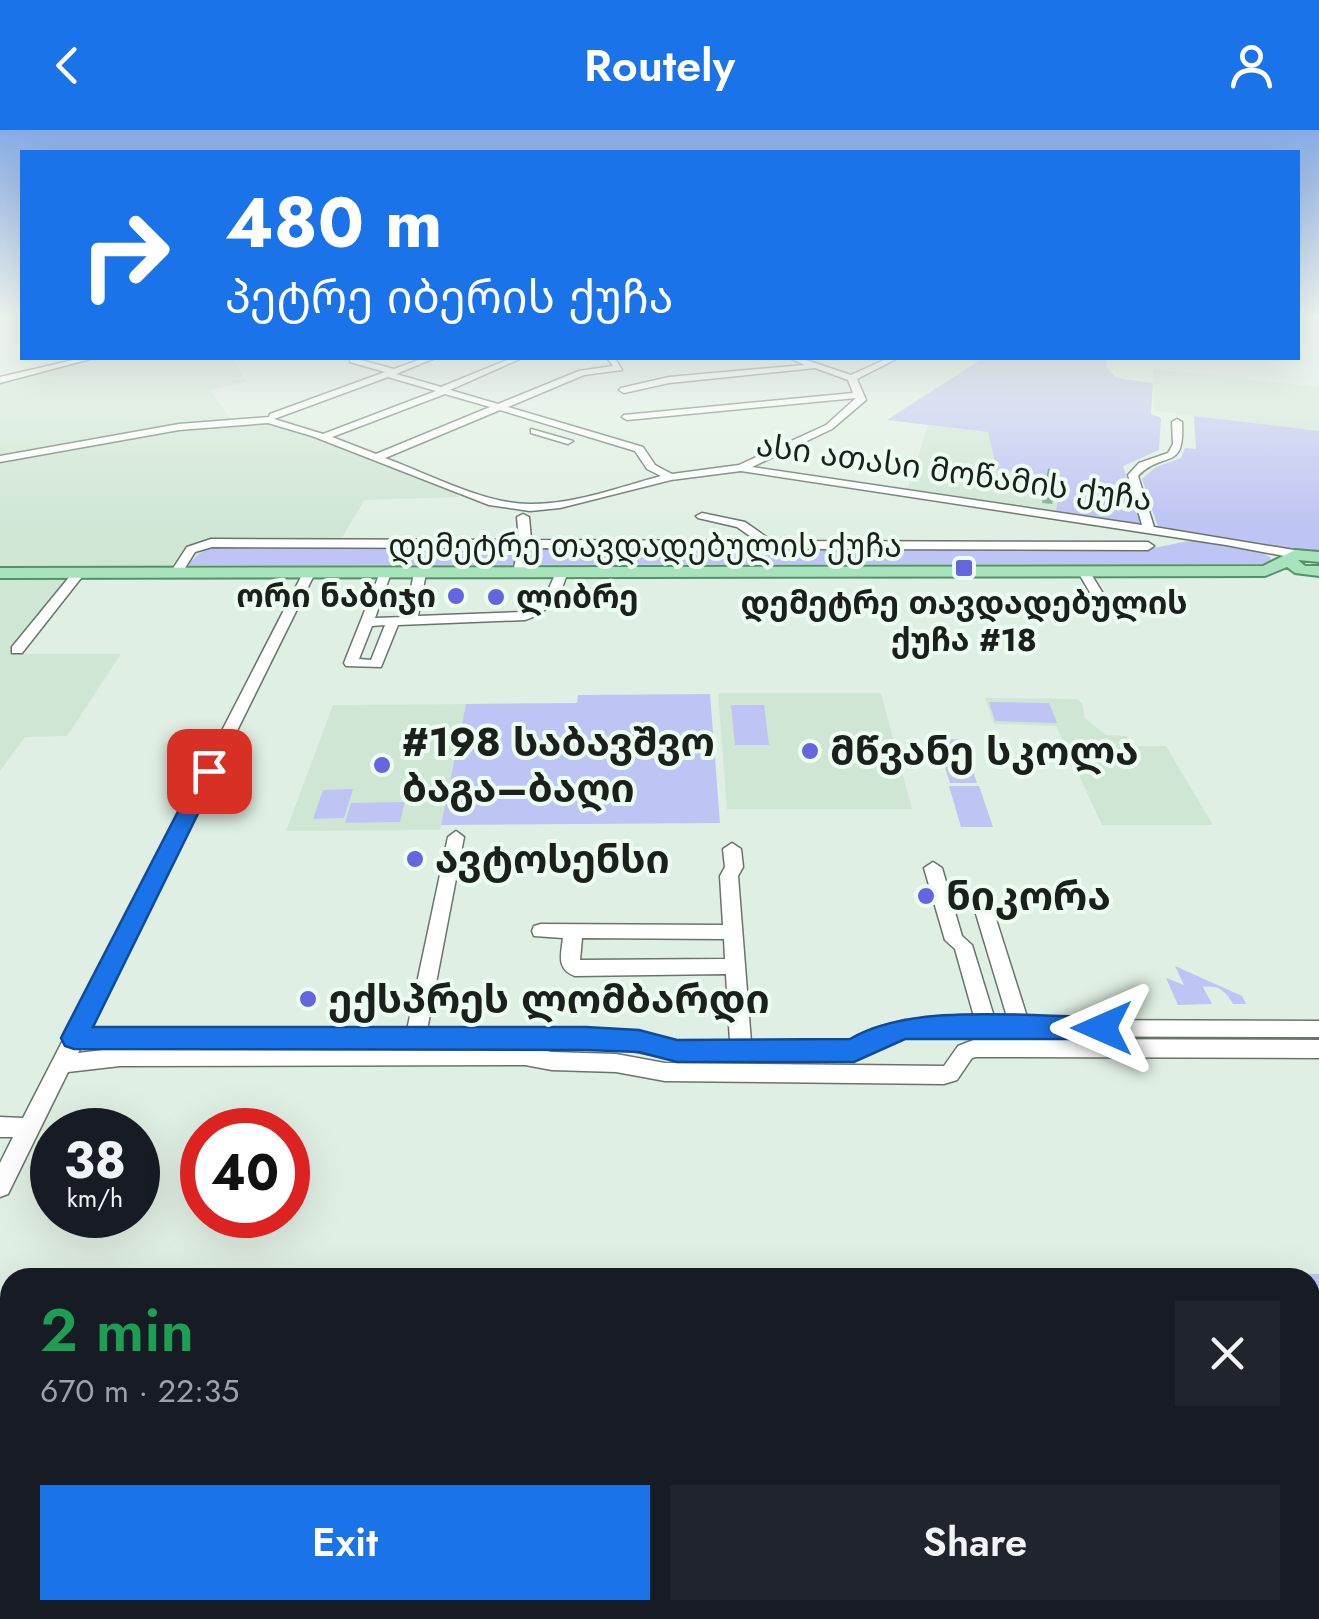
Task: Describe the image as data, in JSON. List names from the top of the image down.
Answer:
{
  "streets": {
    "main road": ["დემეტრე თავდადებულის ქუჩა"],
    "street": ["ასი ათასი მოწამის ქუჩა"]
  },
  "crossings": [
    ["ასი ათასი მოწამის ქუჩა", "დემეტრე თავდადებულის ქუჩა"]
  ],
  "places": {
    "transit": ["დემეტრე თავდადებულის ქუჩა #18"],
    "other": [
      "ორი ნაბიჯი",
      "ლიბრე",
      "მწვანე სკოლა",
      "#198 საბავშვო ბაგა–ბაღი",
      "ავტოსენსი",
      "ნიკორა",
      "ექსპრეს ლომბარდი"
    ]
  },
  "page": {
    "header": "Routely",
    "turn": ["480 m", "პეტრე იბერის ქუჩა"],
    "speed": "38 km/h",
    "limit": "40",
    "heading": ["2 min", "670 m · 22:35"],
    "buttons": ["Exit", "Share"]
  }
}
